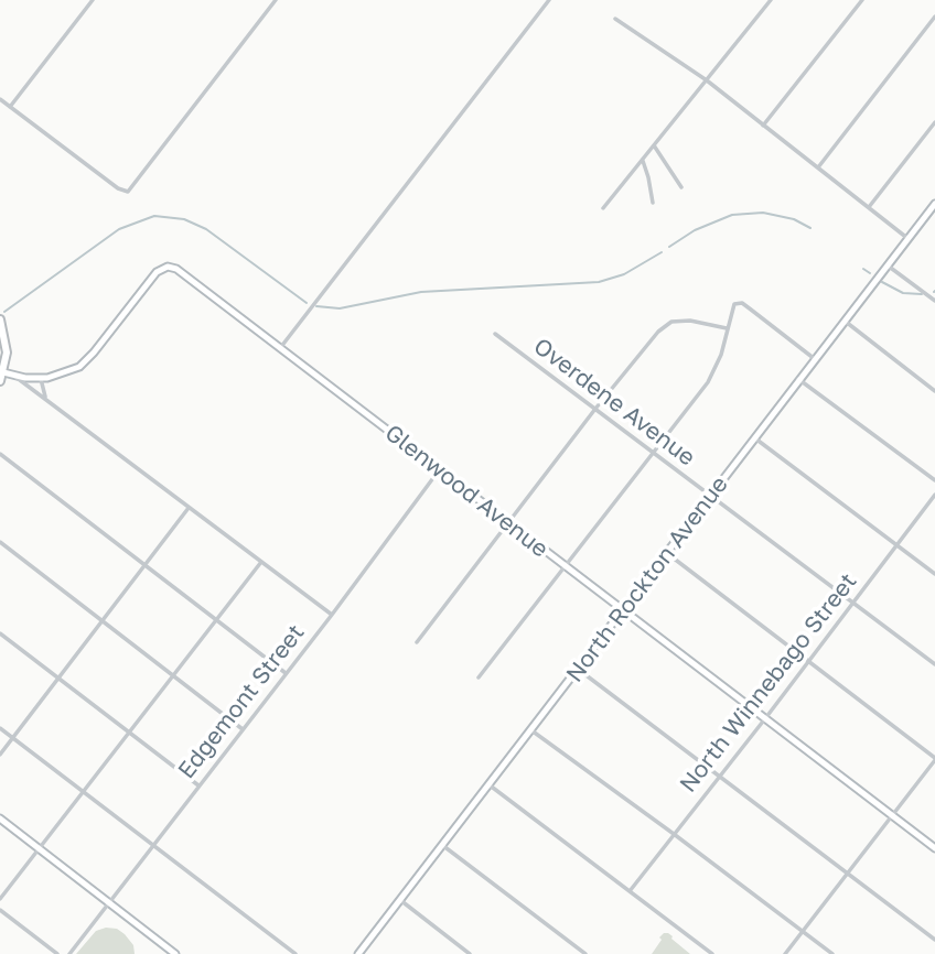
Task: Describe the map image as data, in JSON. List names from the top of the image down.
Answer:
{
  "streets": {
    "street": [
      "Overdene Avenue",
      "Glenwood Avenue",
      "North Rockton Avenue",
      "North Winnebago Street",
      "Edgemont Street"
    ]
  },
  "crossings": [
    ["Overdene Avenue", "North Rockton Avenue"],
    ["Overdene Avenue", "North Winnebago Street"],
    ["Glenwood Avenue", "North Rockton Avenue"],
    ["Glenwood Avenue", "North Winnebago Street"],
    ["Glenwood Avenue", "Edgemont Street"]
  ]
}
